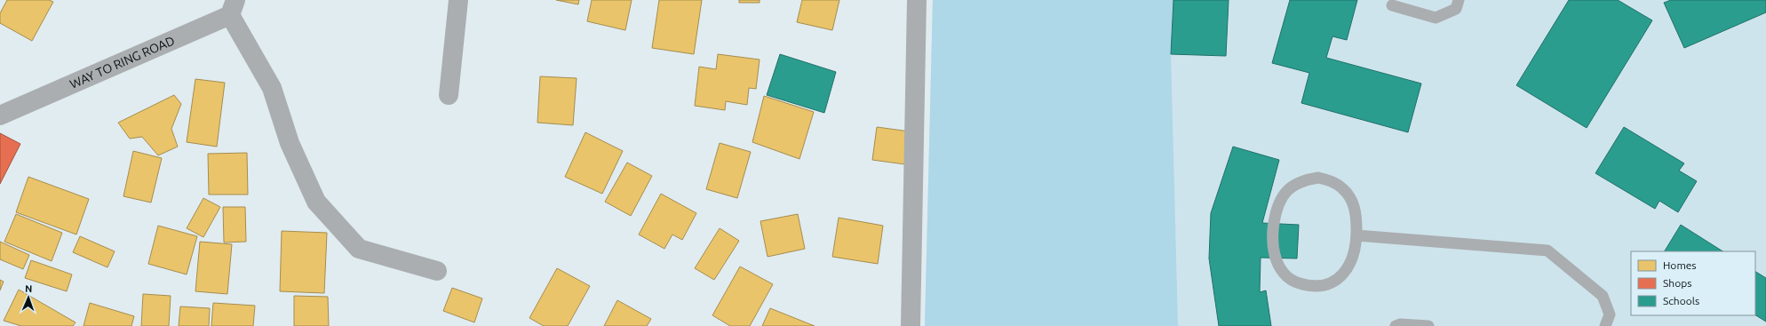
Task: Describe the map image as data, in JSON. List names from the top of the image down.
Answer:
{
  "streets": {
    "street": ["WAY TO RING ROAD"]
  },
  "legend": ["Homes", "Shops", "Schools"],
  "north": "top"
}
